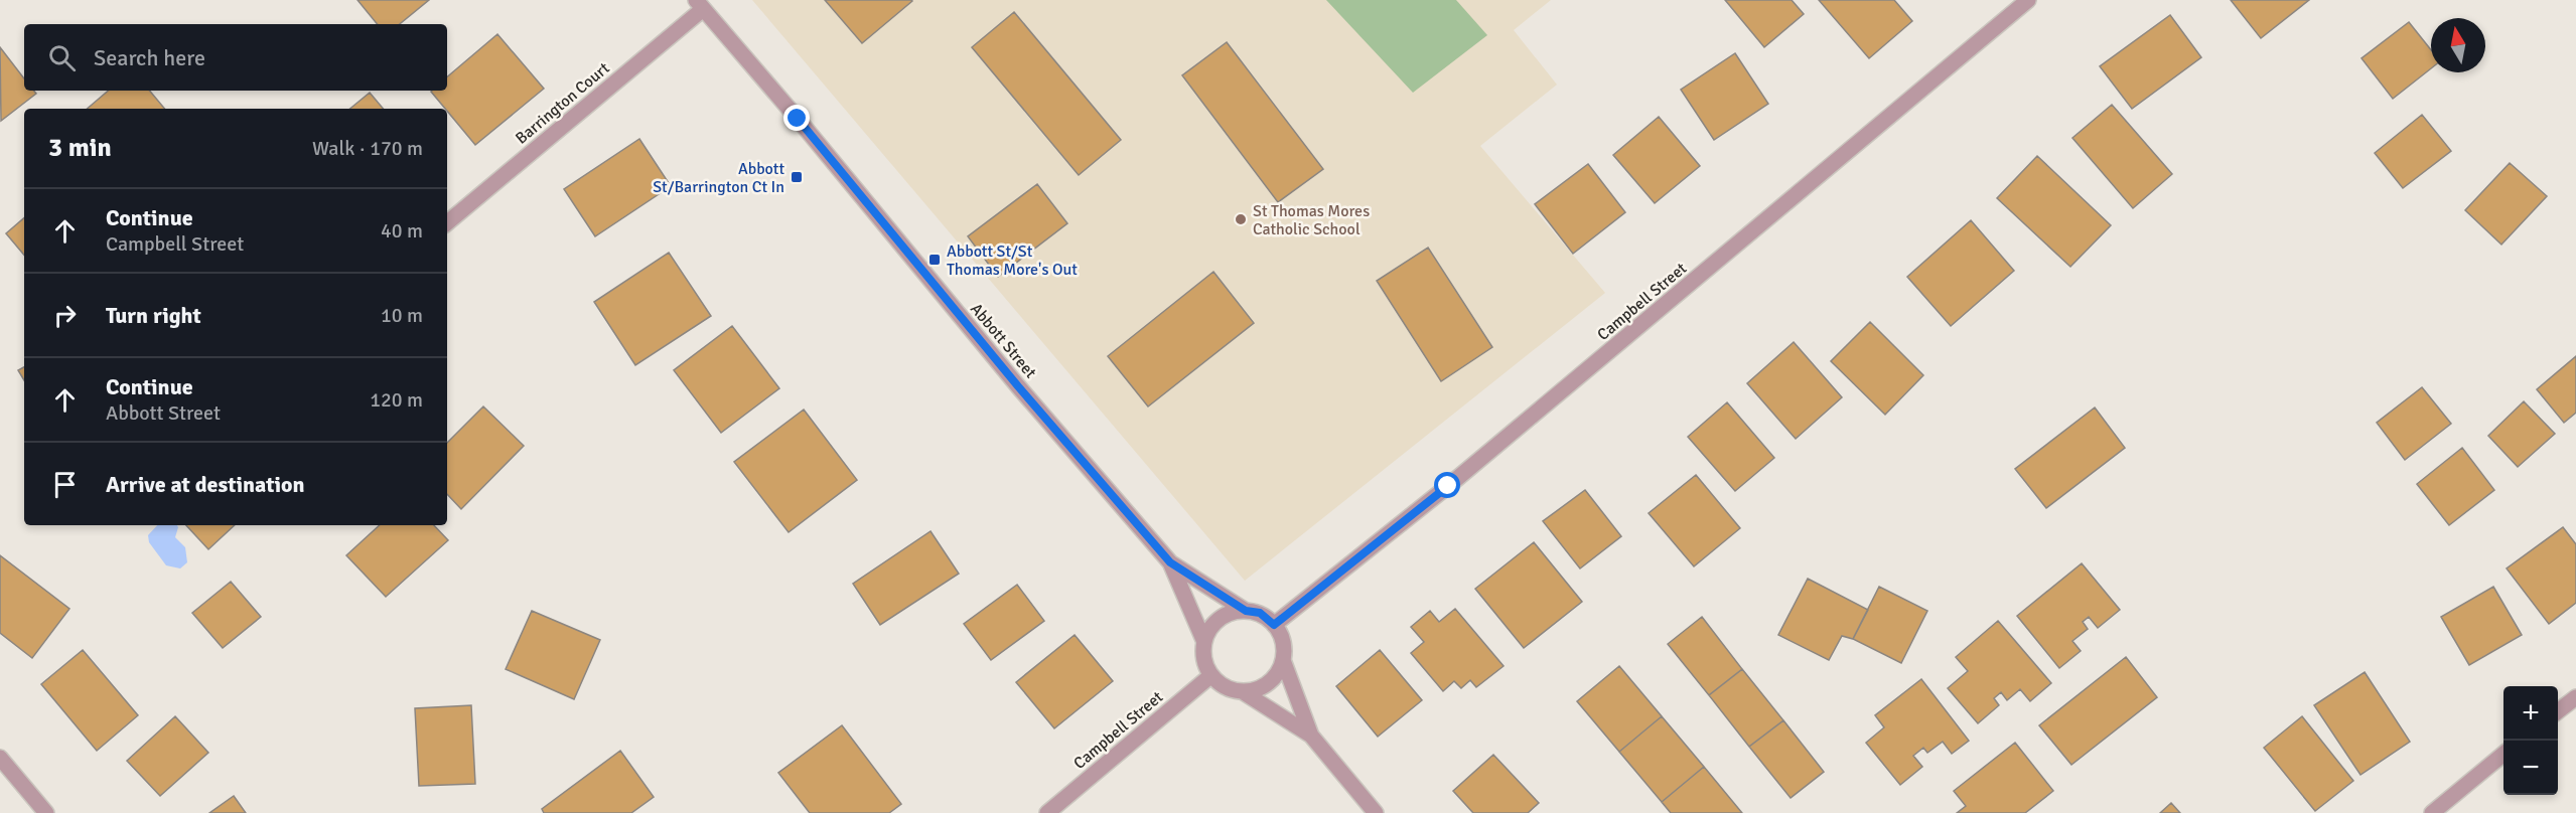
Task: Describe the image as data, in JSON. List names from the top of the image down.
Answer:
{
  "streets": {
    "street": ["Barrington Court", "Campbell Street", "Abbott Street"]
  },
  "crossings": [
    ["Barrington Court", "Abbott Street"],
    ["Campbell Street", "Abbott Street"]
  ],
  "places": {
    "transit": ["Abbott St/Barrington Ct In", "Abbott St/St Thomas More's Out"],
    "other": ["St Thomas Mores Catholic School"]
  },
  "north": "top",
  "page": {
    "search": "Search here",
    "heading": ["3 min", "Walk · 170 m"],
    "list": [
      ["Continue", "Campbell Street", "40 m"],
      ["Turn right", "10 m"],
      ["Continue", "Abbott Street", "120 m"],
      "Arrive at destination"
    ],
    "map_buttons": ["+", "−"]
  }
}
